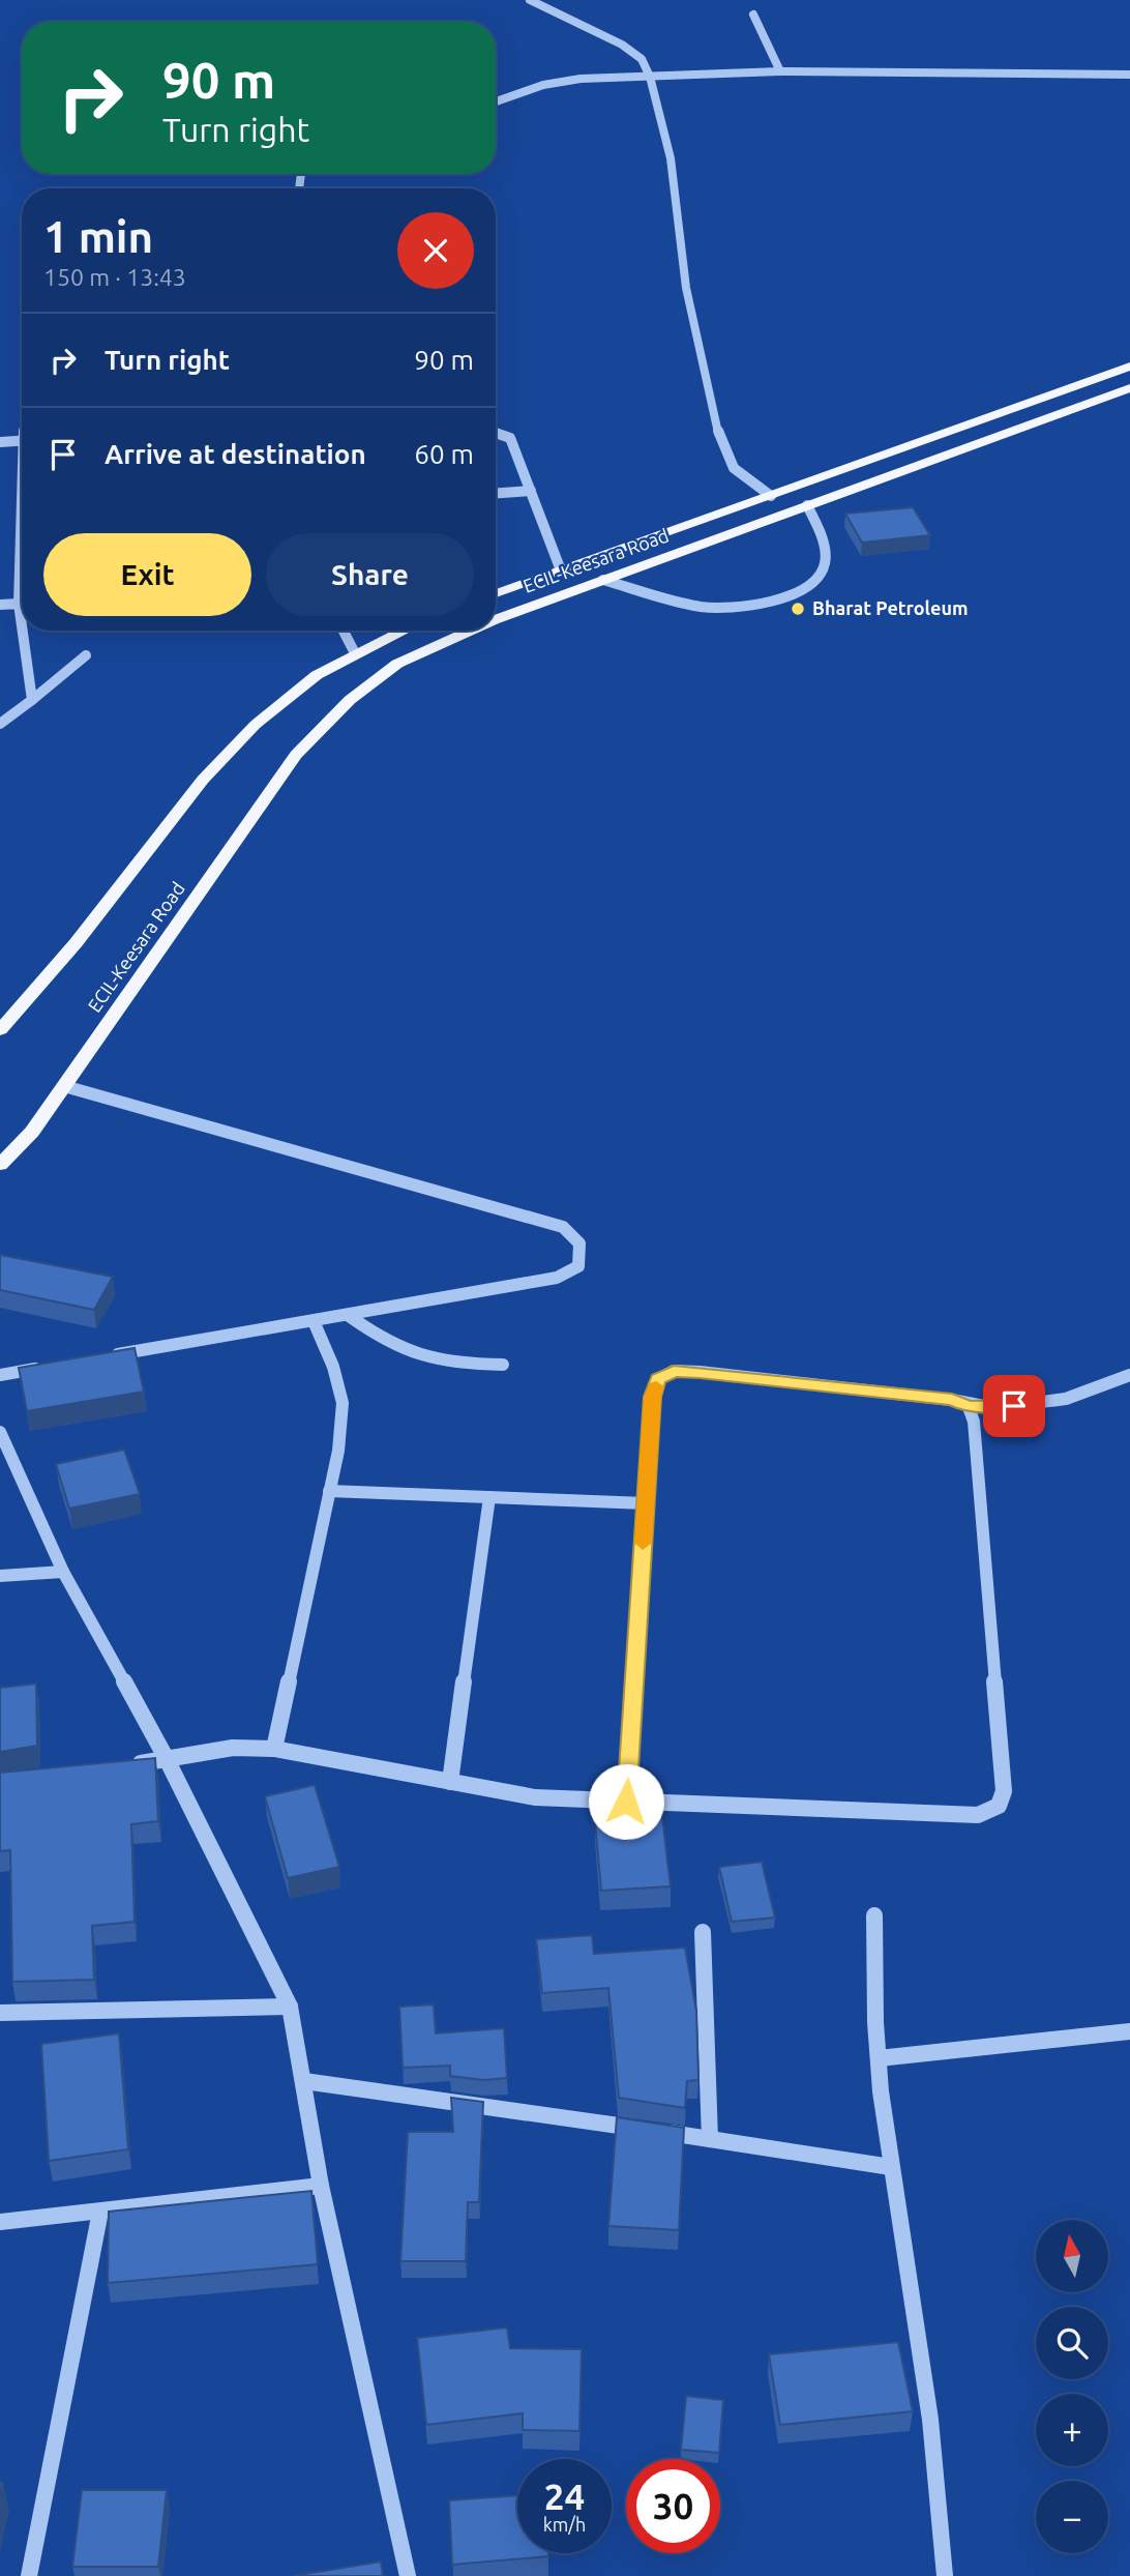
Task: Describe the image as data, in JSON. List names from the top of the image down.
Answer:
{
  "streets": {
    "main road": ["ECIL-Keesara Road"]
  },
  "places": ["Bharat Petroleum"],
  "north": "top",
  "page": {
    "turn": ["90 m", "Turn right"],
    "heading": ["1 min", "150 m · 13:43"],
    "list": [
      {
        "name": "Turn right",
        "value": "90 m"
      },
      {
        "name": "Arrive at destination",
        "value": "60 m"
      }
    ],
    "buttons": ["Exit", "Share"],
    "map_buttons": ["+", "−"],
    "speed": "24 km/h",
    "limit": "30"
  }
}
